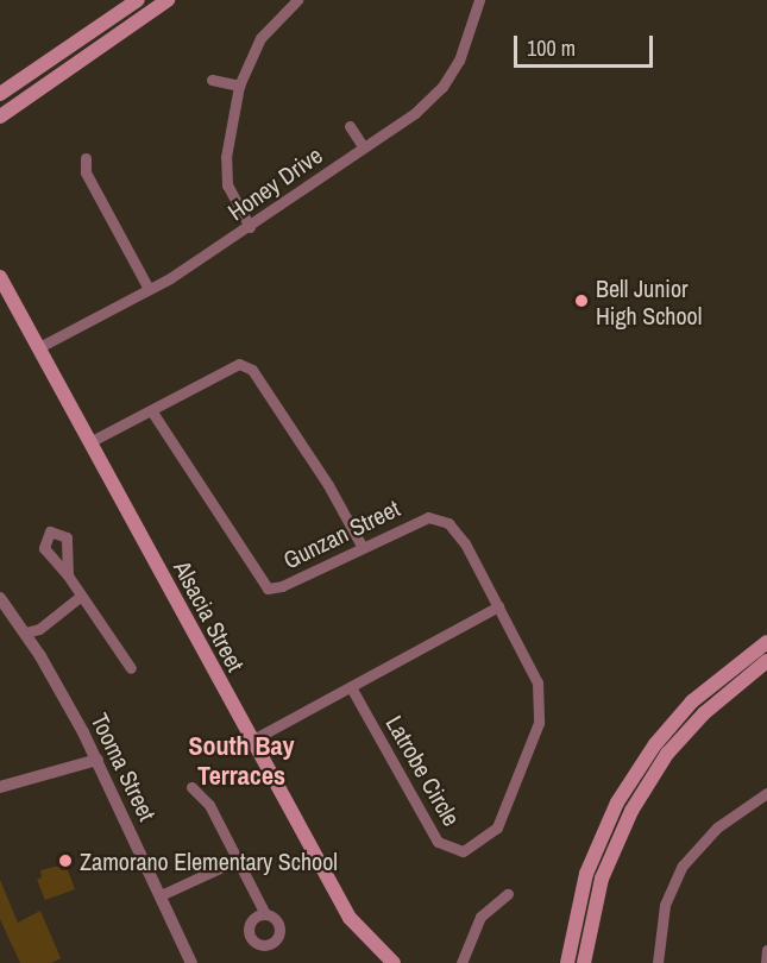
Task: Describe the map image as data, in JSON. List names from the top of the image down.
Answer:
{
  "streets": {
    "main road": ["Alsacia Street"],
    "street": [
      "Honey Drive",
      "Gunzan Street",
      "Tooma Street",
      "Latrobe Circle"
    ]
  },
  "crossings": [
    ["Honey Drive", "Alsacia Street"],
    ["Gunzan Street", "Latrobe Circle"]
  ],
  "districts": ["South Bay Terraces"],
  "places": ["Bell Junior High School", "Zamorano Elementary School"],
  "scale_bar": "100 m"
}
